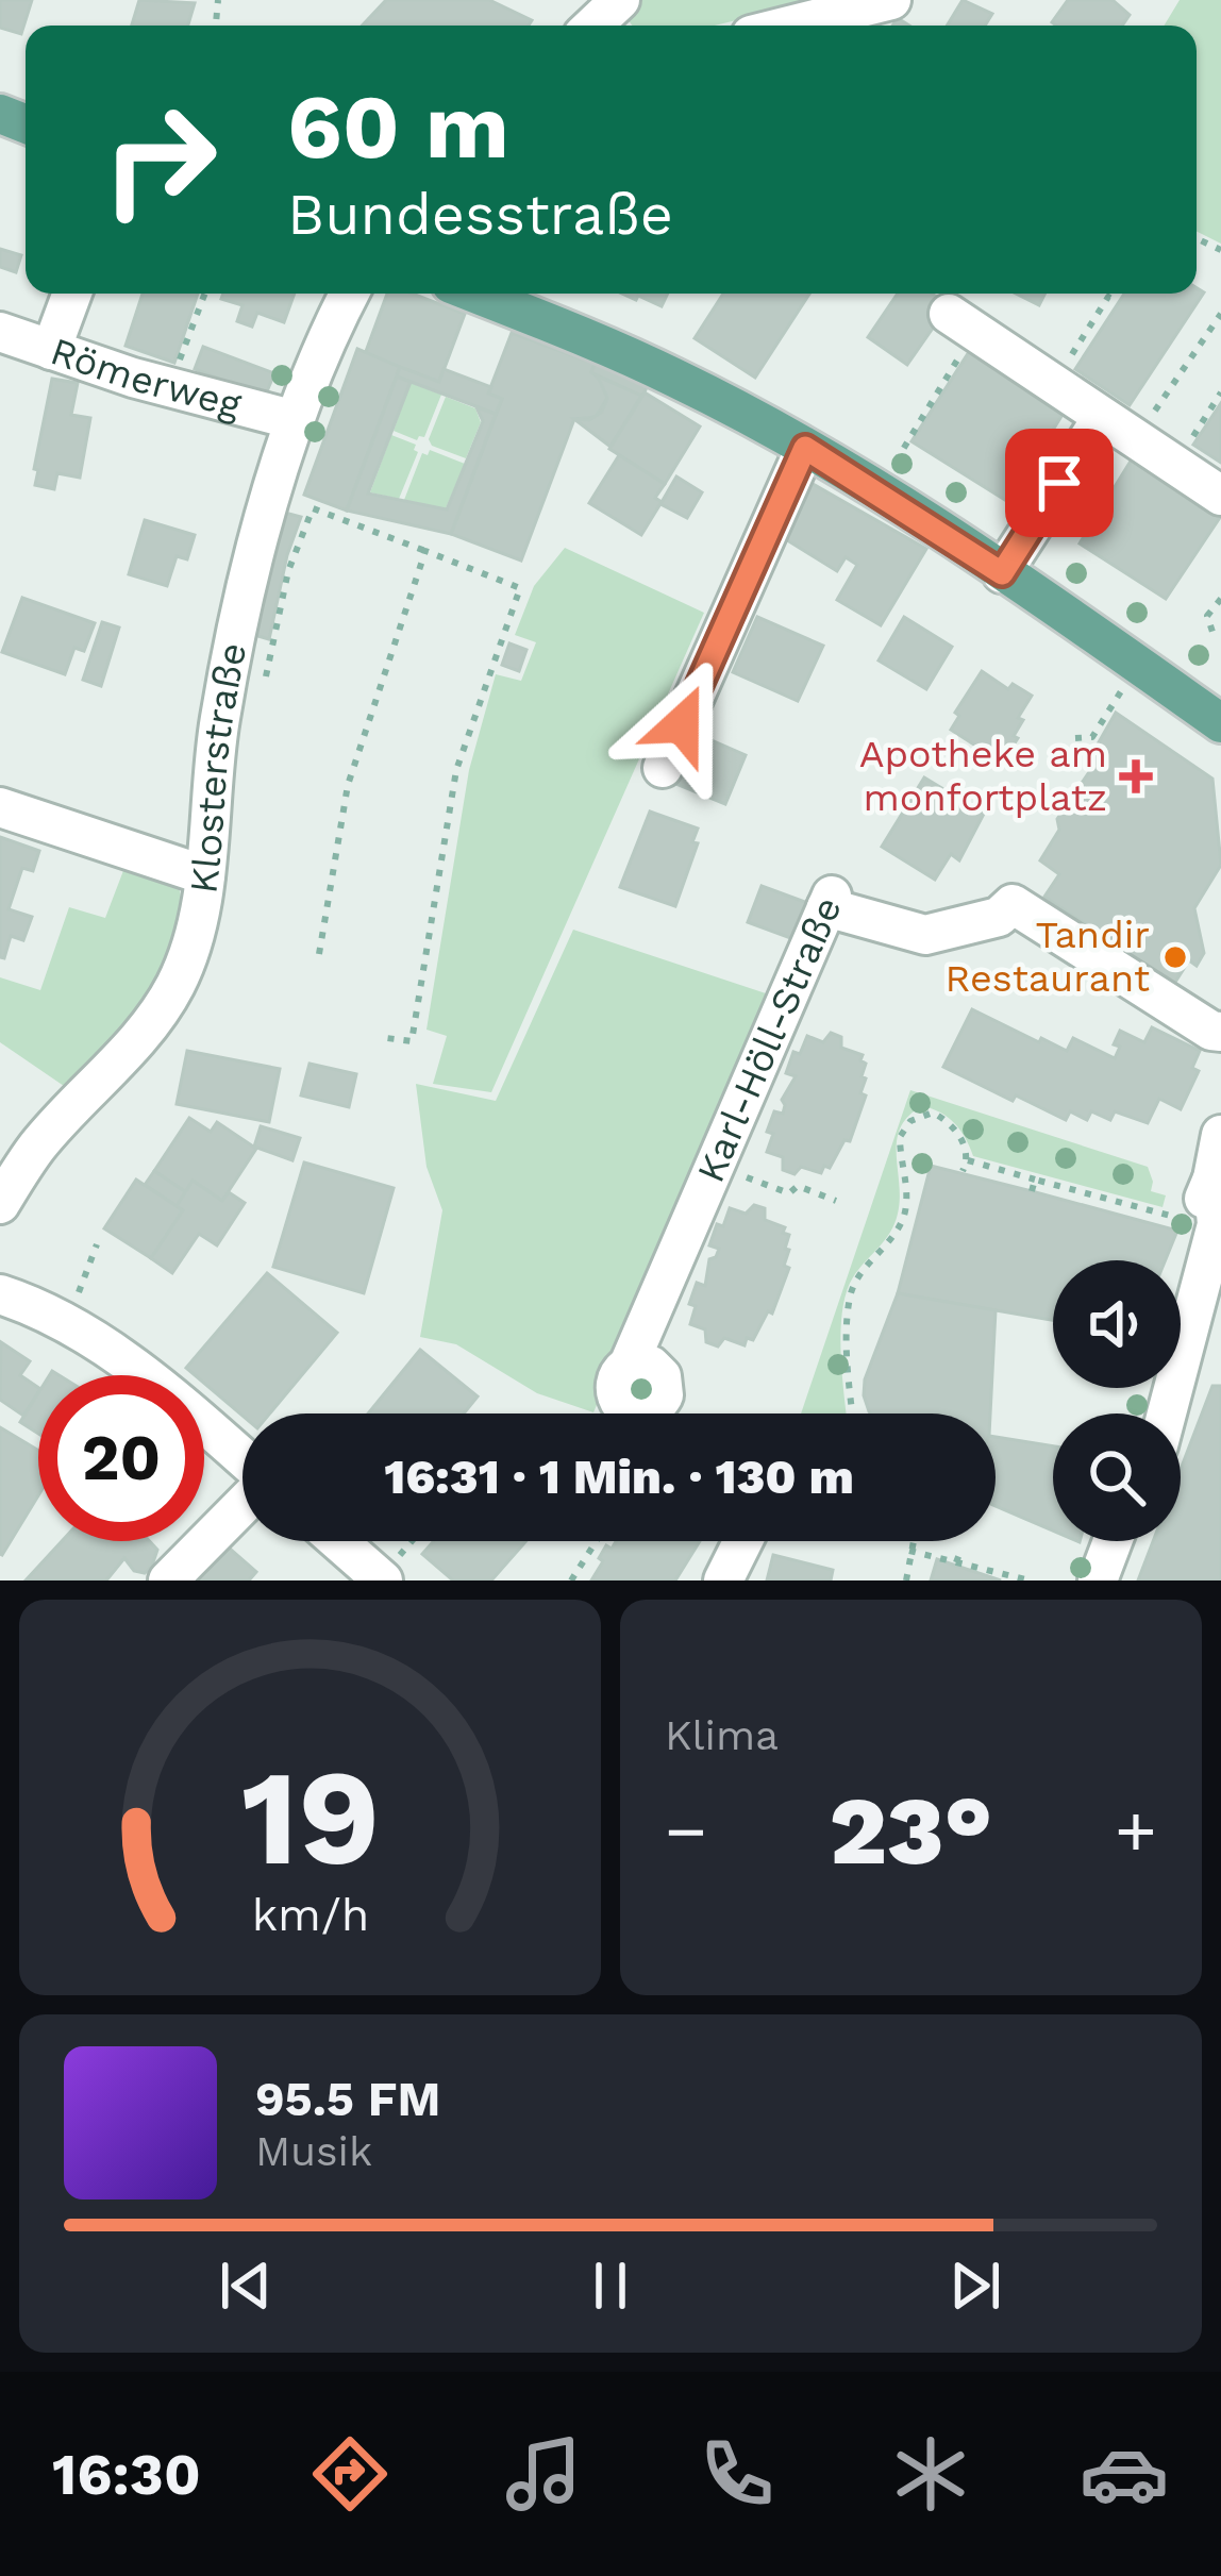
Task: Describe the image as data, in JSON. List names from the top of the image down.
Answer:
{
  "streets": {
    "street": ["Römerweg", "Klosterstraße", "Karl-Höll-Straße"]
  },
  "crossings": [
    ["Römerweg", "Klosterstraße"]
  ],
  "places": {
    "health": ["Apotheke am monfortplatz"],
    "other": ["Tandir Restaurant"]
  },
  "page": {
    "turn": ["60 m", "Bundesstraße"],
    "limit": "20",
    "trip": "16:31 · 1 Min. · 130 m",
    "tile": "Klima",
    "heat": ["−", "23°", "+"],
    "song": ["95.5 FM", "Musik"],
    "tabs": "16:30",
    "gauge": ["19", "km/h"]
  }
}
